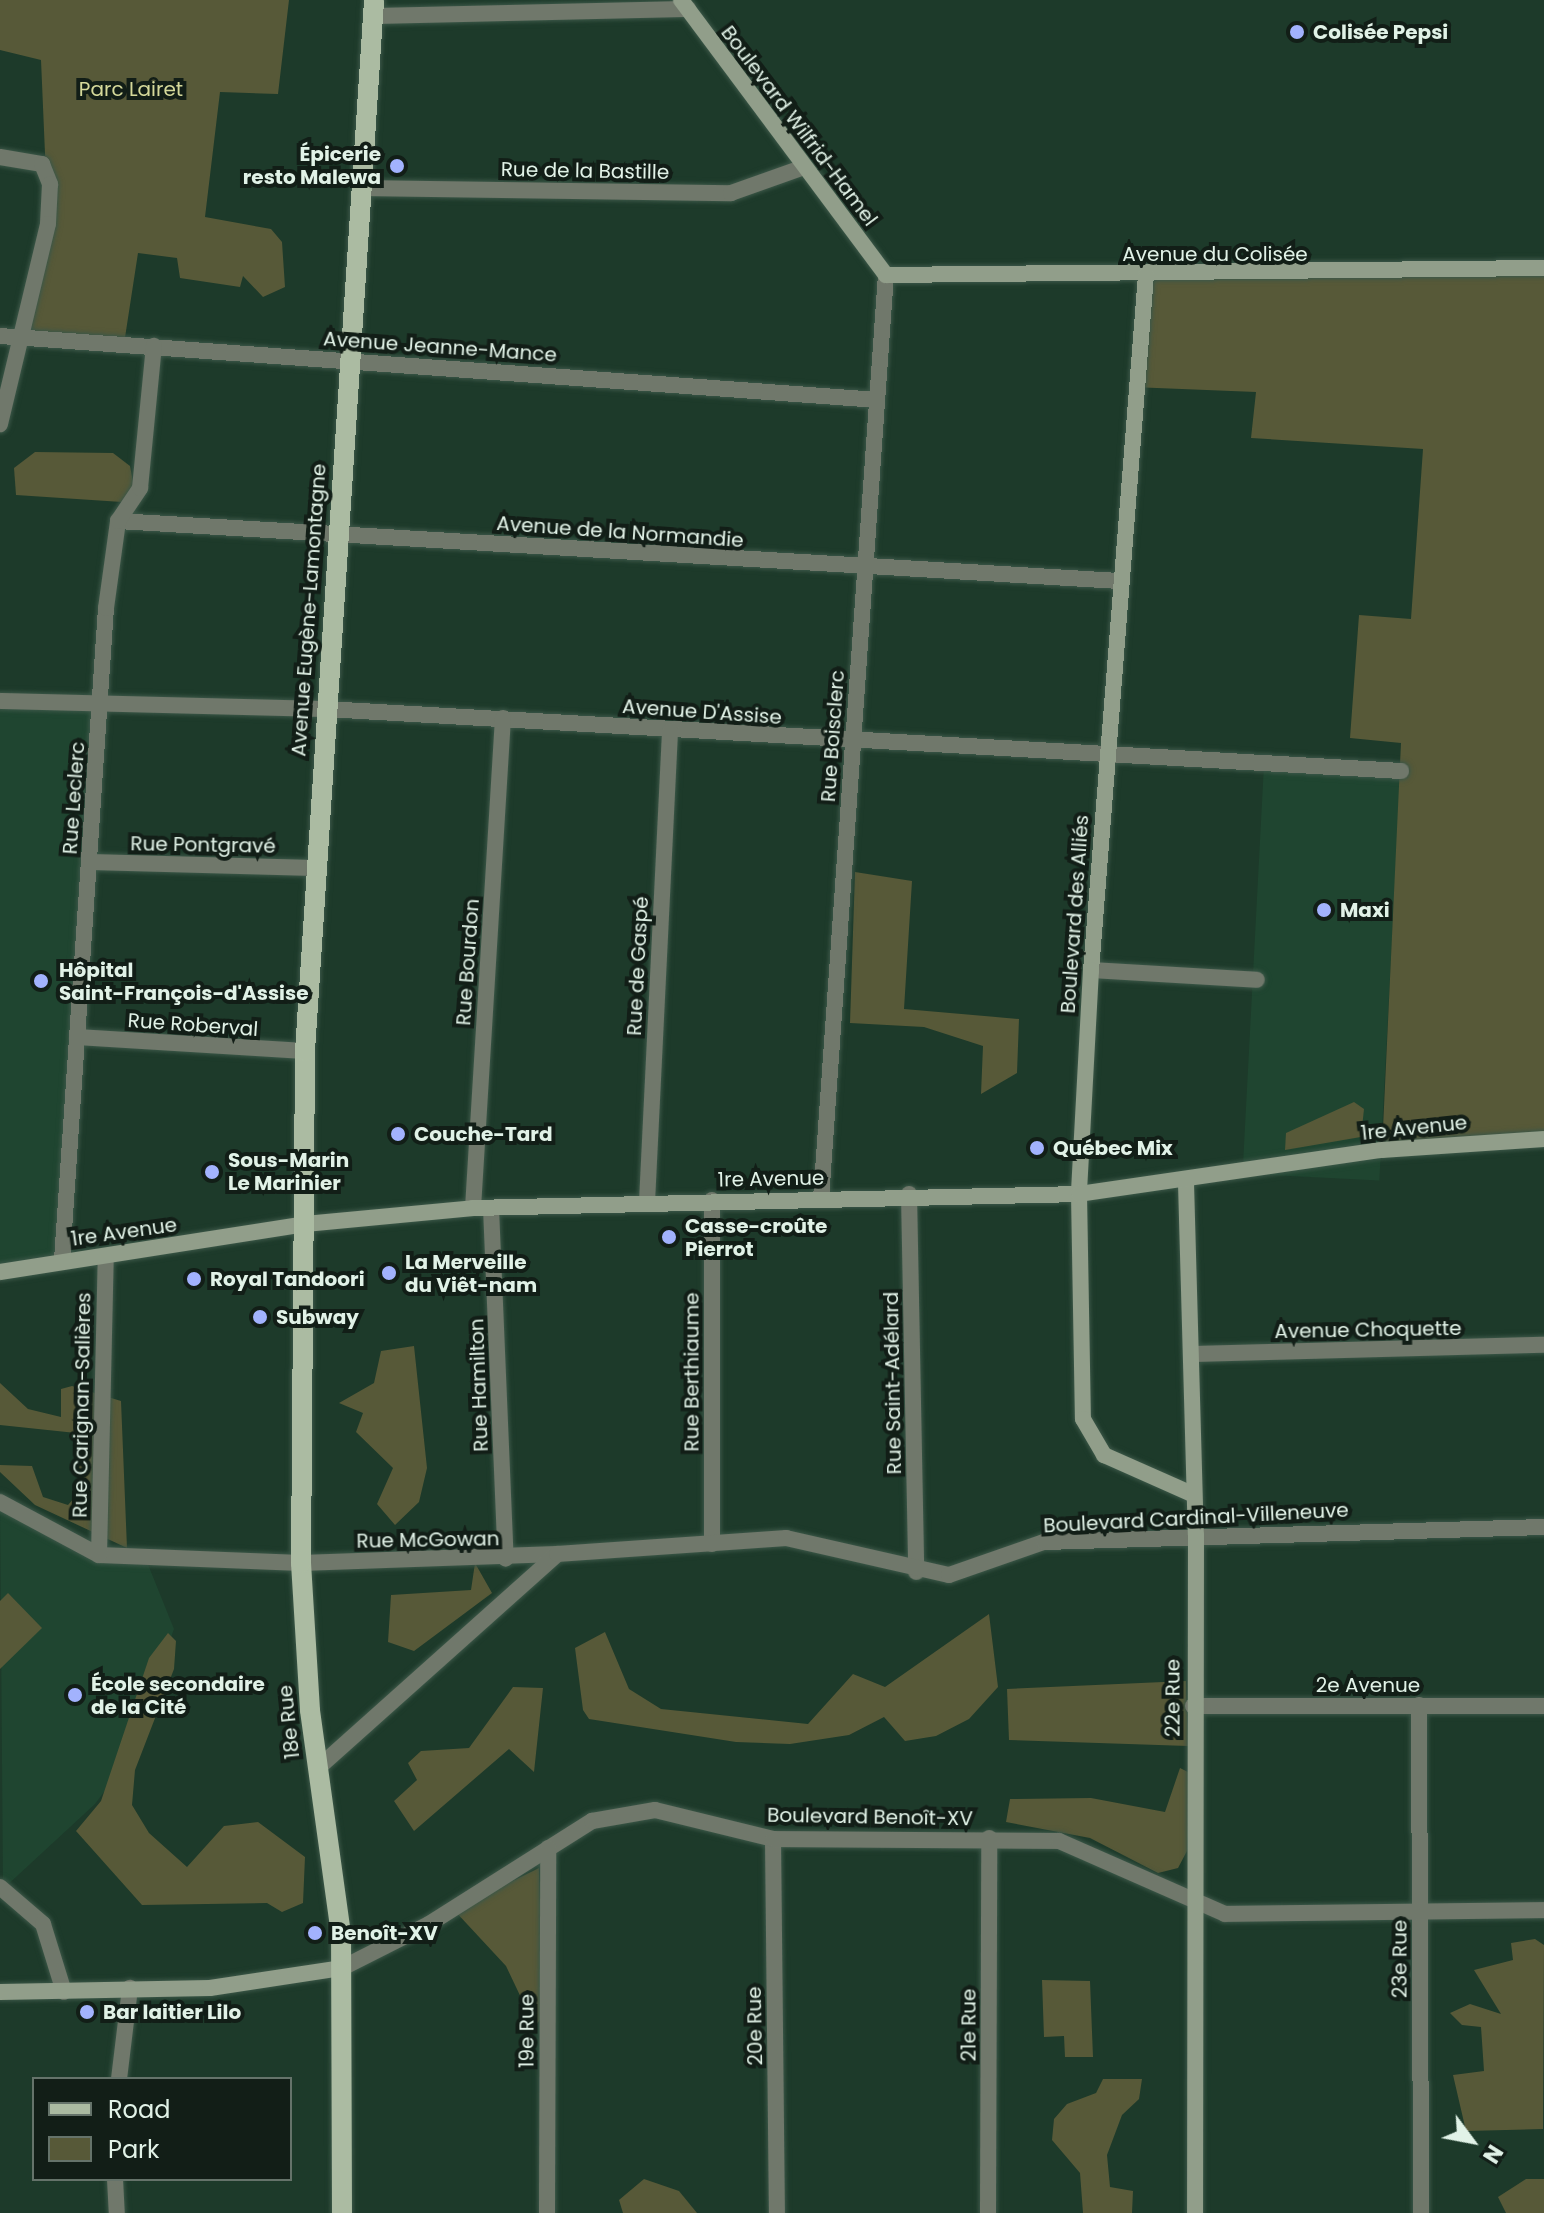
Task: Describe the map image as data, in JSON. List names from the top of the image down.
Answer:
{
  "streets": {
    "main road": ["Avenue Eugène-Lamontagne", "18e Rue"],
    "street": [
      "Boulevard Wilfrid-Hamel",
      "Rue de la Bastille",
      "Avenue du Colisée",
      "Avenue Jeanne-Mance",
      "Avenue de la Normandie",
      "Avenue D'Assise",
      "Rue Boisclerc",
      "Rue Leclerc",
      "Rue Pontgravé",
      "Boulevard des Alliés",
      "Rue Bourdon",
      "Rue de Gaspé",
      "Rue Roberval",
      "1re Avenue",
      "Avenue Choquette",
      "Rue Berthiaume",
      "Rue Saint-Adélard",
      "Rue Hamilton",
      "Rue Carignan-Salières",
      "Boulevard Cardinal-Villeneuve",
      "Rue McGowan",
      "2e Avenue",
      "22e Rue",
      "Boulevard Benoît-XV",
      "23e Rue",
      "21e Rue",
      "20e Rue",
      "19e Rue"
    ]
  },
  "crossings": [
    ["Boulevard Wilfrid-Hamel", "Rue de la Bastille"],
    ["Boulevard Wilfrid-Hamel", "Avenue du Colisée"],
    ["Boulevard Wilfrid-Hamel", "Rue Boisclerc"],
    ["Rue de la Bastille", "Avenue Eugène-Lamontagne"],
    ["Avenue du Colisée", "Rue Boisclerc"],
    ["Avenue du Colisée", "Boulevard des Alliés"],
    ["Avenue Jeanne-Mance", "Avenue Eugène-Lamontagne"],
    ["Avenue Jeanne-Mance", "Rue Boisclerc"],
    ["Avenue Jeanne-Mance", "Rue Leclerc"],
    ["Avenue de la Normandie", "Avenue Eugène-Lamontagne"],
    ["Avenue de la Normandie", "Rue Boisclerc"],
    ["Avenue de la Normandie", "Rue Leclerc"],
    ["Avenue de la Normandie", "Boulevard des Alliés"],
    ["Avenue Eugène-Lamontagne", "Avenue D'Assise"],
    ["Avenue Eugène-Lamontagne", "Rue Pontgravé"],
    ["Avenue Eugène-Lamontagne", "Rue Roberval"],
    ["Avenue Eugène-Lamontagne", "1re Avenue"],
    ["Avenue Eugène-Lamontagne", "18e Rue"],
    ["Avenue D'Assise", "Rue Boisclerc"],
    ["Avenue D'Assise", "Rue Leclerc"],
    ["Avenue D'Assise", "Boulevard des Alliés"],
    ["Avenue D'Assise", "Rue Bourdon"],
    ["Avenue D'Assise", "Rue de Gaspé"],
    ["Rue Boisclerc", "1re Avenue"],
    ["Rue Leclerc", "Rue Pontgravé"],
    ["Rue Leclerc", "Rue Roberval"],
    ["Rue Leclerc", "1re Avenue"],
    ["Boulevard des Alliés", "1re Avenue"],
    ["Boulevard des Alliés", "22e Rue"],
    ["Rue Bourdon", "1re Avenue"],
    ["Rue de Gaspé", "1re Avenue"],
    ["1re Avenue", "Rue Berthiaume"],
    ["1re Avenue", "Rue Saint-Adélard"],
    ["1re Avenue", "Rue Hamilton"],
    ["1re Avenue", "Rue Carignan-Salières"],
    ["1re Avenue", "22e Rue"],
    ["1re Avenue", "18e Rue"],
    ["Avenue Choquette", "22e Rue"],
    ["Rue Berthiaume", "Boulevard Cardinal-Villeneuve"],
    ["Rue Saint-Adélard", "Boulevard Cardinal-Villeneuve"],
    ["Rue Hamilton", "Rue McGowan"],
    ["Boulevard Cardinal-Villeneuve", "Rue McGowan"],
    ["Boulevard Cardinal-Villeneuve", "22e Rue"],
    ["Rue McGowan", "18e Rue"],
    ["2e Avenue", "22e Rue"],
    ["2e Avenue", "23e Rue"],
    ["22e Rue", "Boulevard Benoît-XV"],
    ["18e Rue", "Boulevard Benoît-XV"],
    ["Boulevard Benoît-XV", "23e Rue"],
    ["Boulevard Benoît-XV", "21e Rue"],
    ["Boulevard Benoît-XV", "20e Rue"],
    ["Boulevard Benoît-XV", "19e Rue"]
  ],
  "parks": ["Parc Lairet"],
  "places": [
    "Colisée Pepsi",
    "Épicerie resto Malewa",
    "Maxi",
    "Hôpital Saint-François-d'Assise",
    "Couche-Tard",
    "Québec Mix",
    "Sous-Marin Le Marinier",
    "Casse-croûte Pierrot",
    "La Merveille du Viêt-nam",
    "Royal Tandoori",
    "Subway",
    "École secondaire de la Cité",
    "Benoît-XV",
    "Bar laitier Lilo"
  ],
  "legend": ["Road", "Park"],
  "north": "bottom right"
}
